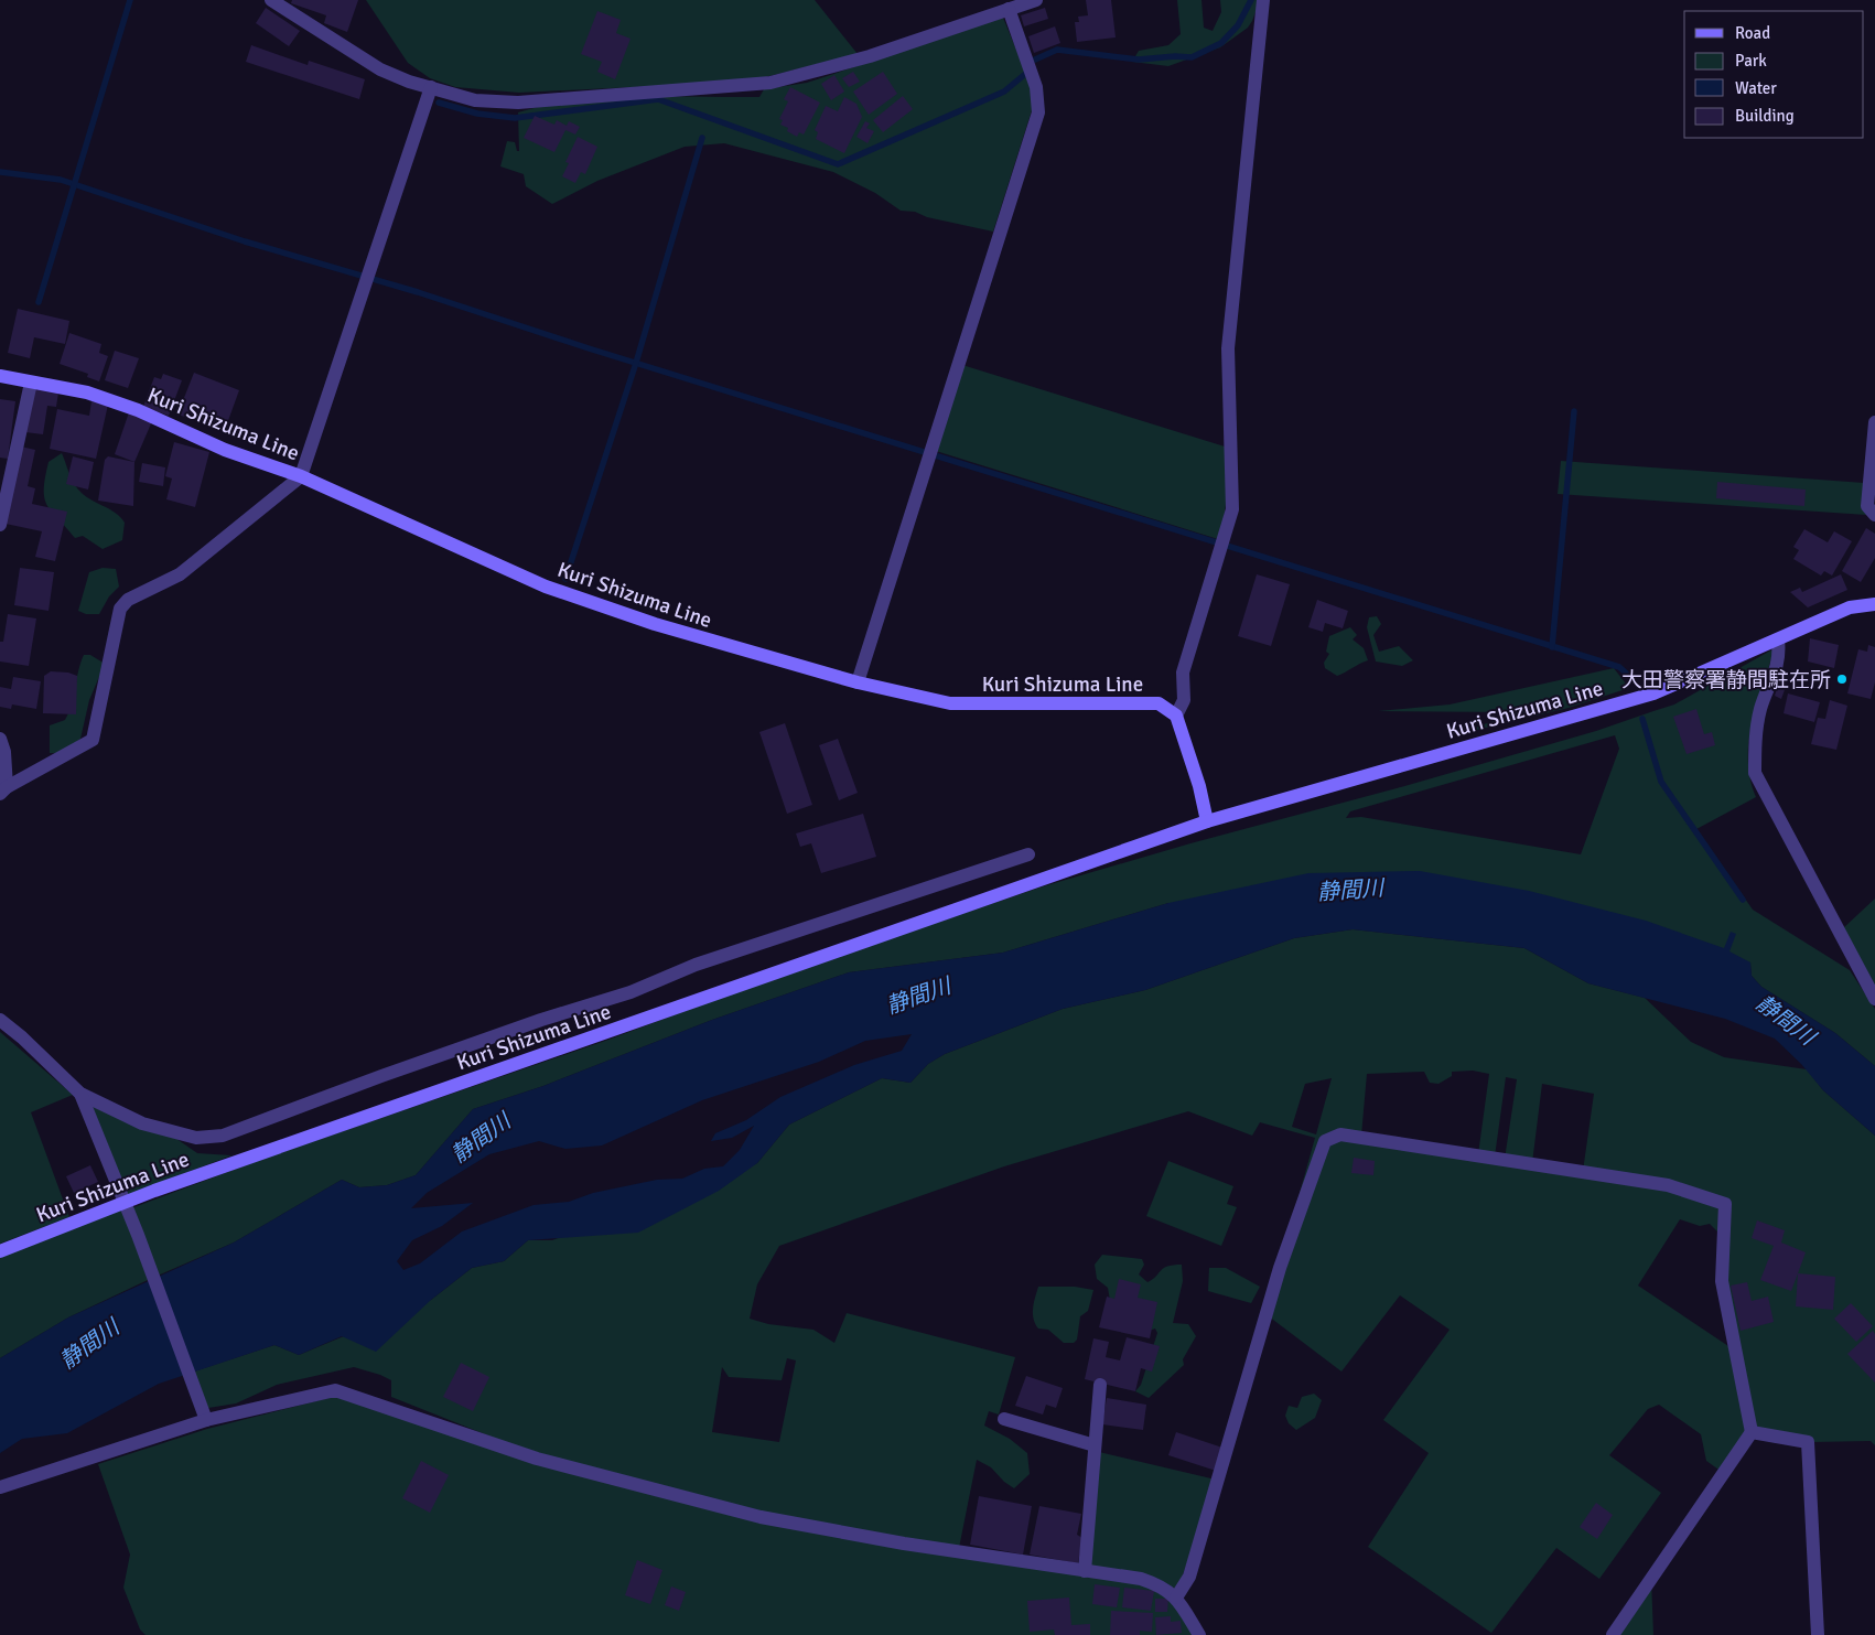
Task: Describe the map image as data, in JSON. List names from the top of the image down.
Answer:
{
  "streets": {
    "main road": ["Kuri Shizuma Line"]
  },
  "water": ["静間川"],
  "places": ["大田警察署静間駐在所"],
  "legend": [
    "Road",
    "Park",
    "Water",
    "Building"
  ]
}
